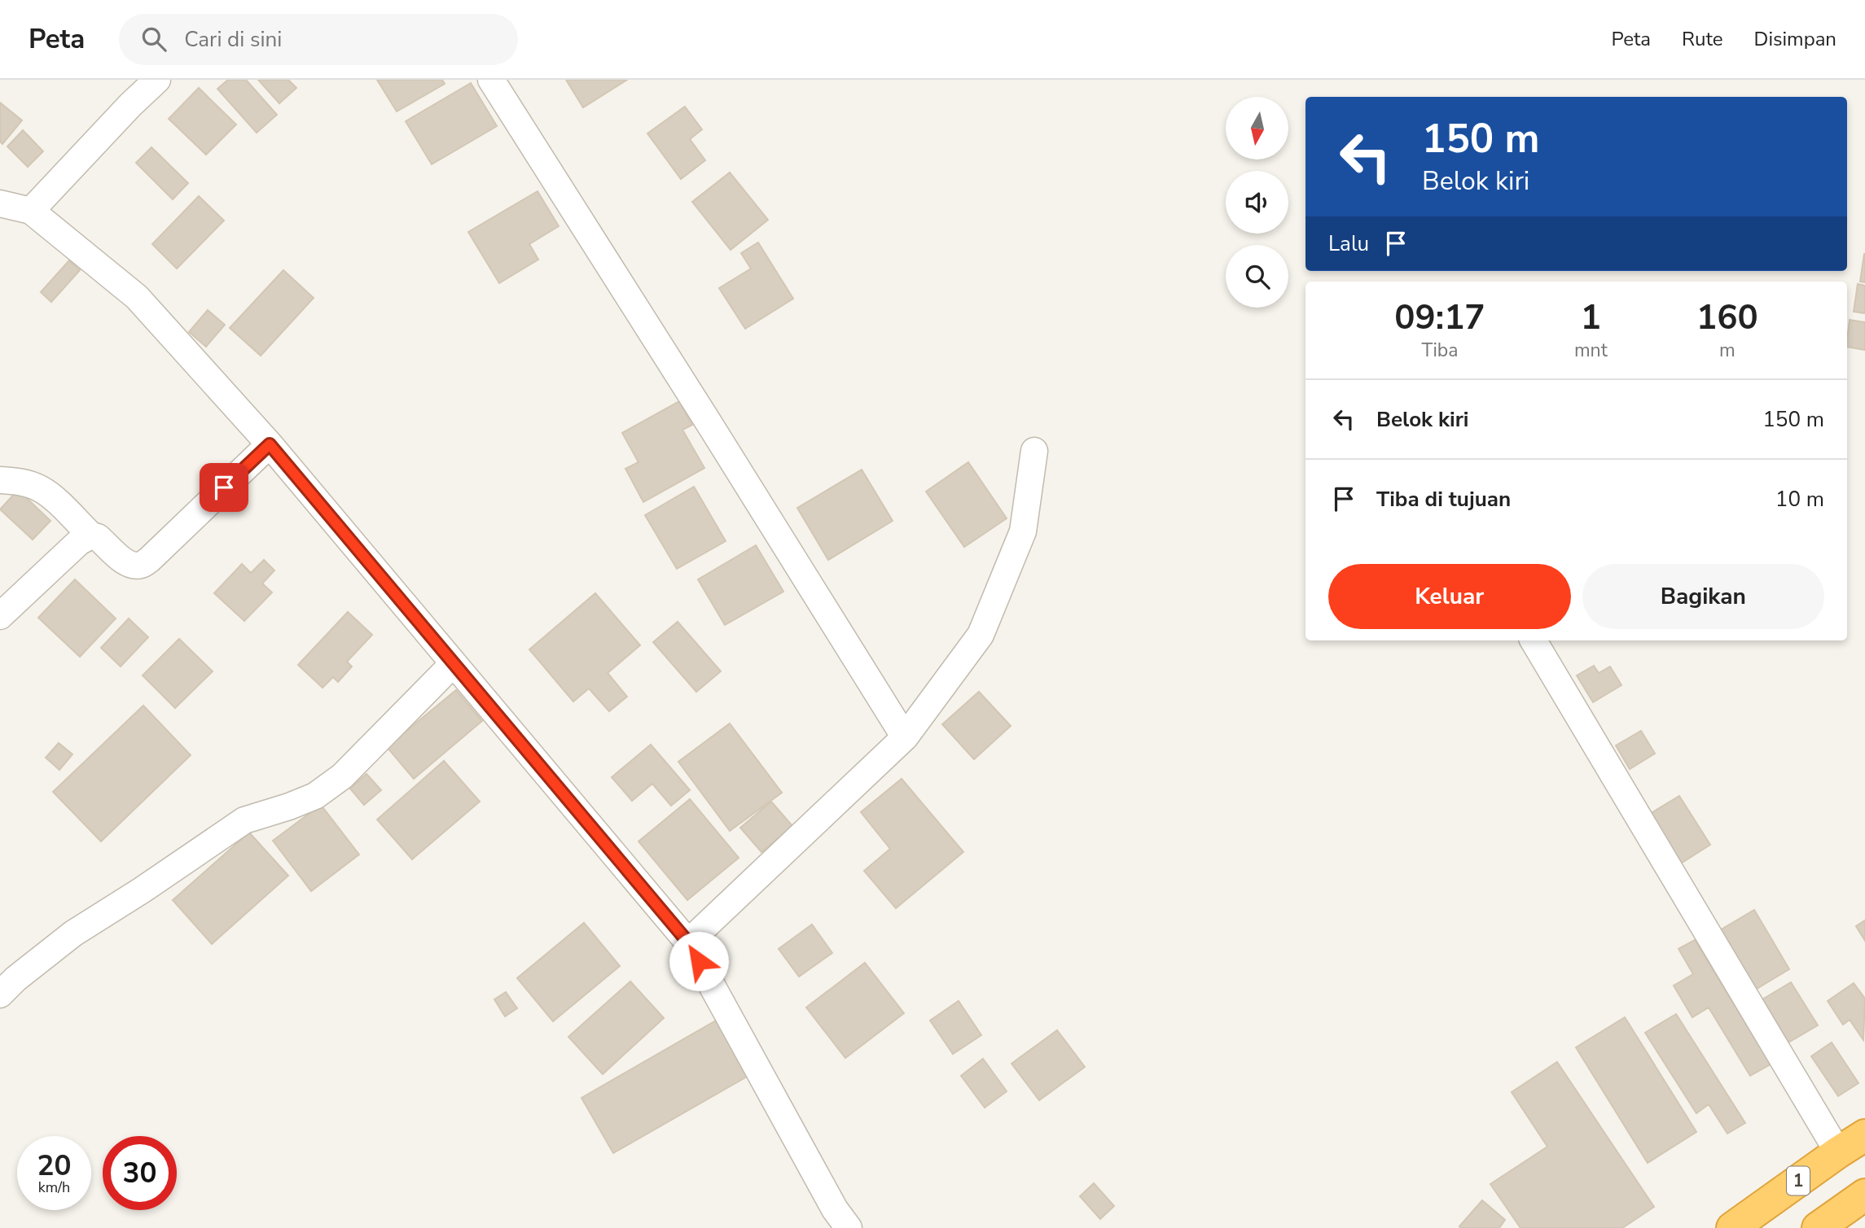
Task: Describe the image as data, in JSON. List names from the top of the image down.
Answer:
{
  "streets": {
    "highway": ["1"]
  },
  "north": "bottom",
  "page": {
    "header": "Peta",
    "search": "Cari di sini",
    "nav": ["Peta", "Rute", "Disimpan"],
    "turn": ["150 m", "Belok kiri"],
    "then": "Lalu",
    "eta": [
      "09:17",
      "Tiba",
      "1",
      "mnt",
      "160",
      "m"
    ],
    "list": [
      {
        "name": "Belok kiri",
        "value": "150 m"
      },
      {
        "name": "Tiba di tujuan",
        "value": "10 m"
      }
    ],
    "buttons": ["Keluar", "Bagikan"],
    "speed": "20 km/h",
    "limit": "30"
  }
}
